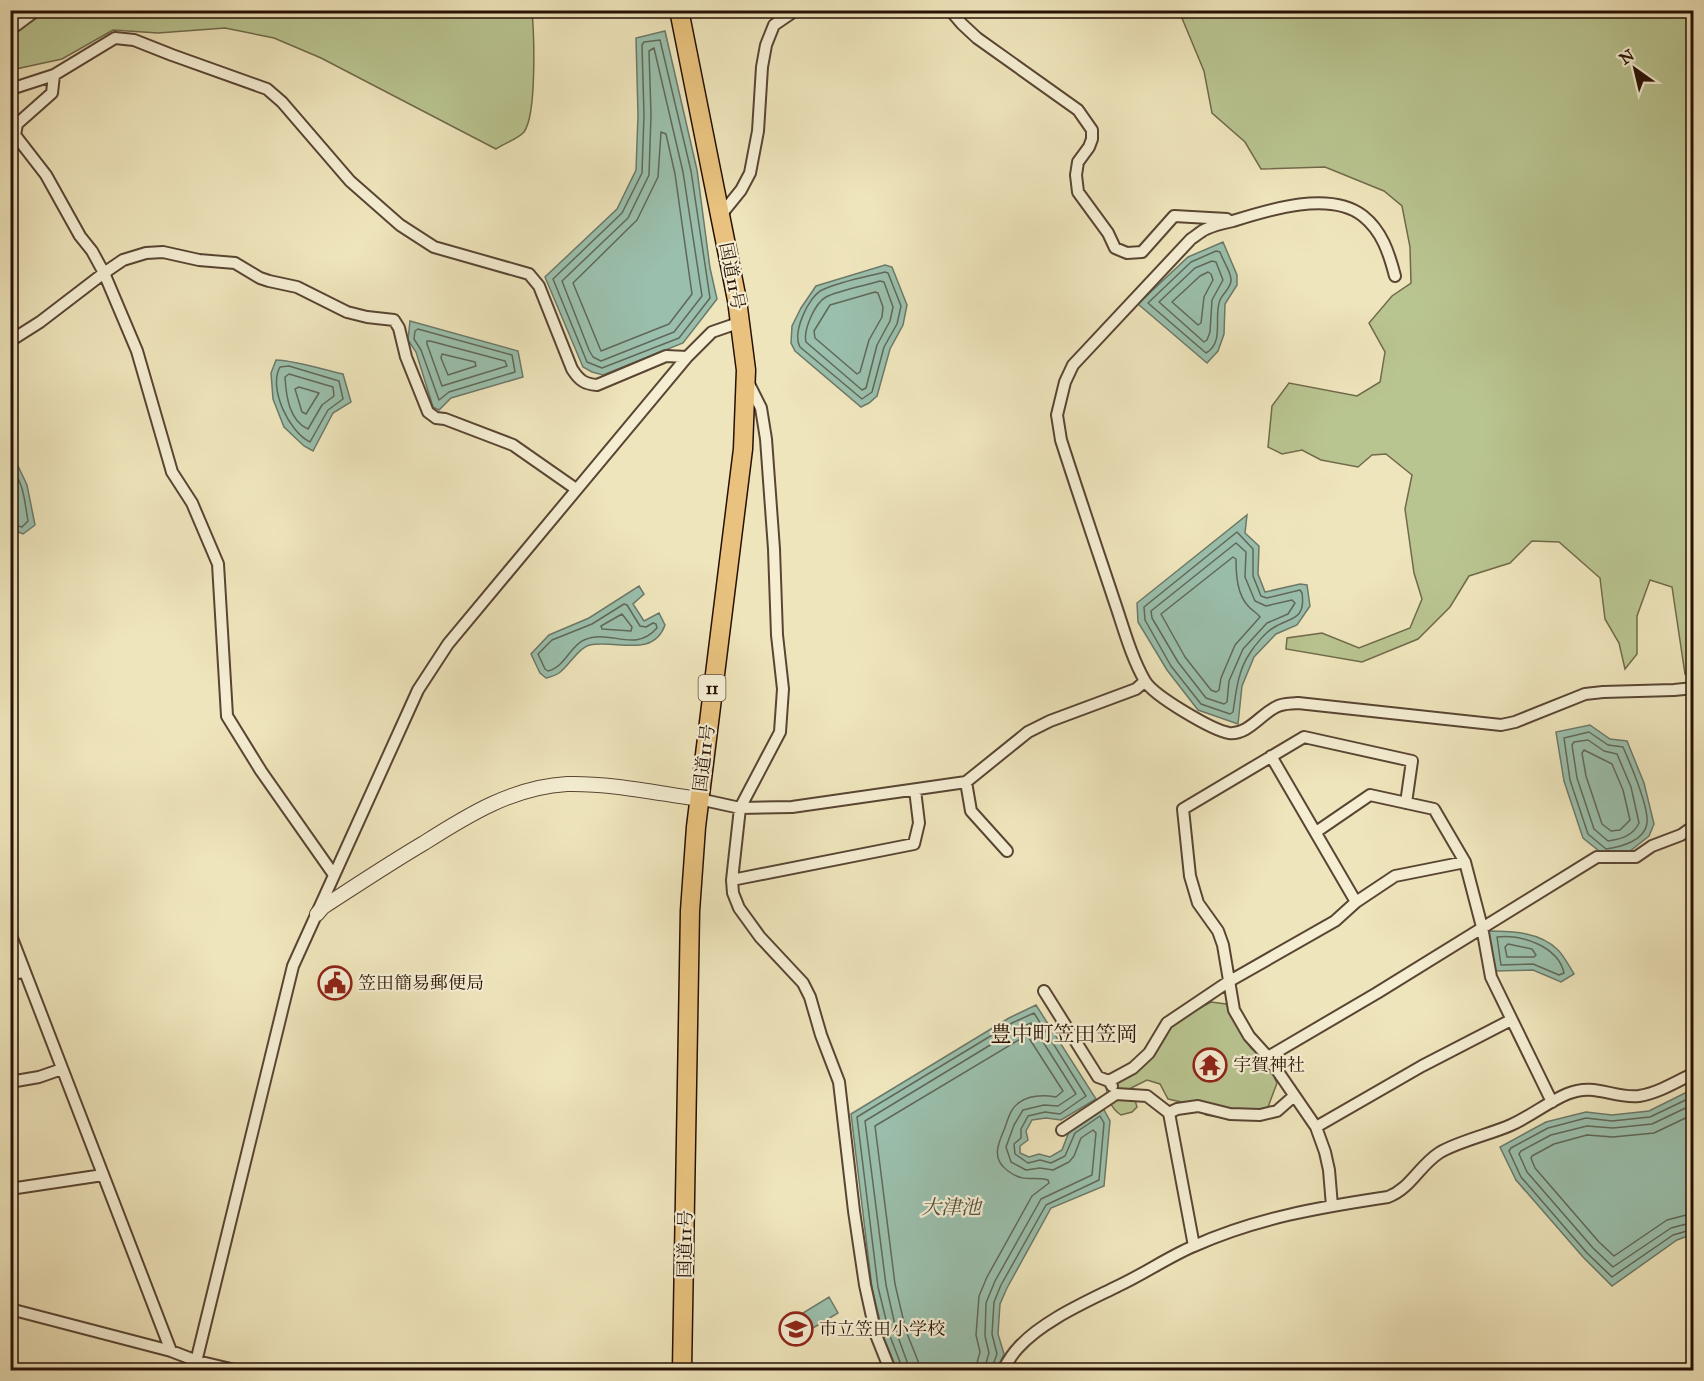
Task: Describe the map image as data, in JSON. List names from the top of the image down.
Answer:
{
  "streets": {
    "highway": ["国道11号", "11"]
  },
  "districts": ["豊中町笠田笠岡"],
  "water": ["大津池"],
  "places": {
    "public building": ["笠田簡易郵便局"],
    "temple": ["宇賀神社"],
    "school or university": ["市立笠田小学校"]
  },
  "north": "top left"
}
